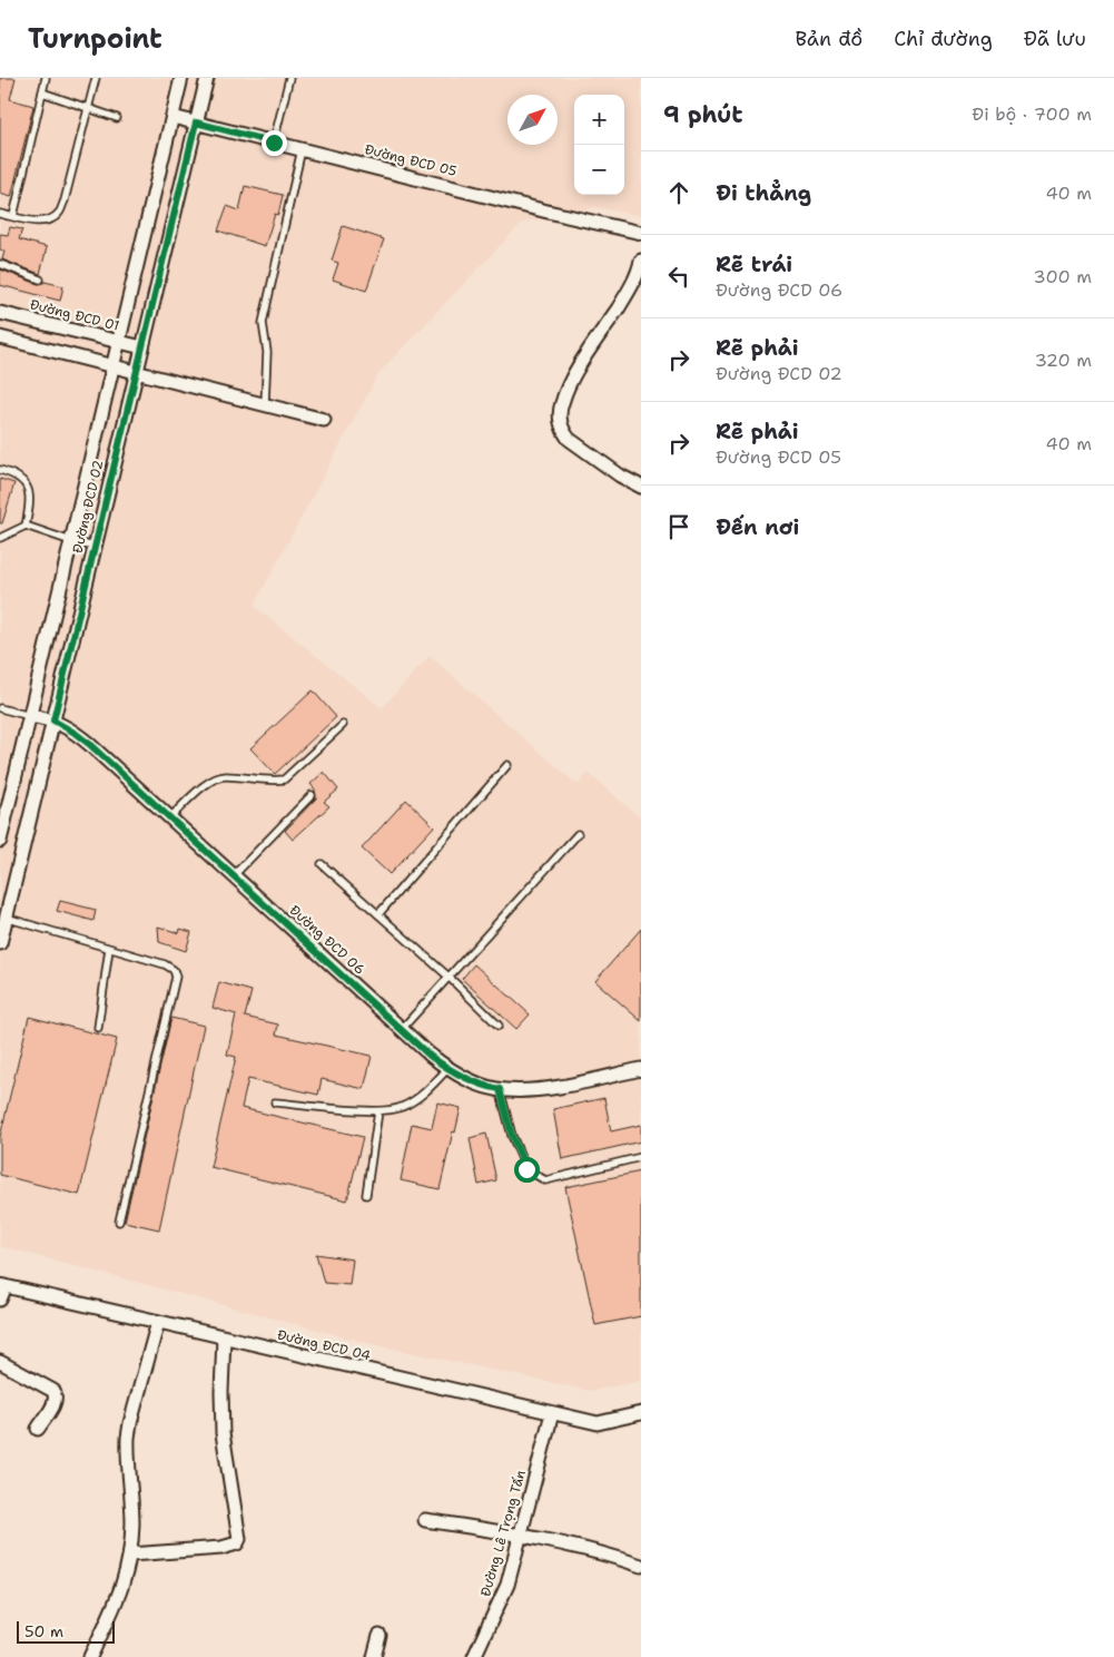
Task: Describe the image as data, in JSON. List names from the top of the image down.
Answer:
{
  "streets": {
    "street": [
      "Đường ĐCD 05",
      "Đường ĐCD 01",
      "Đường ĐCD 02",
      "Đường ĐCD 06",
      "Đường ĐCD 04",
      "Đường Lê Trọng Tấn"
    ]
  },
  "crossings": [
    ["Đường ĐCD 05", "Đường ĐCD 02"],
    ["Đường ĐCD 01", "Đường ĐCD 02"],
    ["Đường ĐCD 02", "Đường ĐCD 06"],
    ["Đường ĐCD 04", "Đường Lê Trọng Tấn"]
  ],
  "scale_bar": "50 m",
  "north": "top right",
  "page": {
    "header": "Turnpoint",
    "nav": ["Bản đồ", "Chỉ đường", "Đã lưu"],
    "heading": ["9 phút", "Đi bộ · 700 m"],
    "map_buttons": ["+", "−"],
    "list": [
      ["Đi thẳng", "40 m"],
      ["Rẽ trái", "Đường ĐCD 06", "300 m"],
      ["Rẽ phải", "Đường ĐCD 02", "320 m"],
      ["Rẽ phải", "Đường ĐCD 05", "40 m"],
      "Đến nơi"
    ],
    "scale": "50 m"
  }
}
